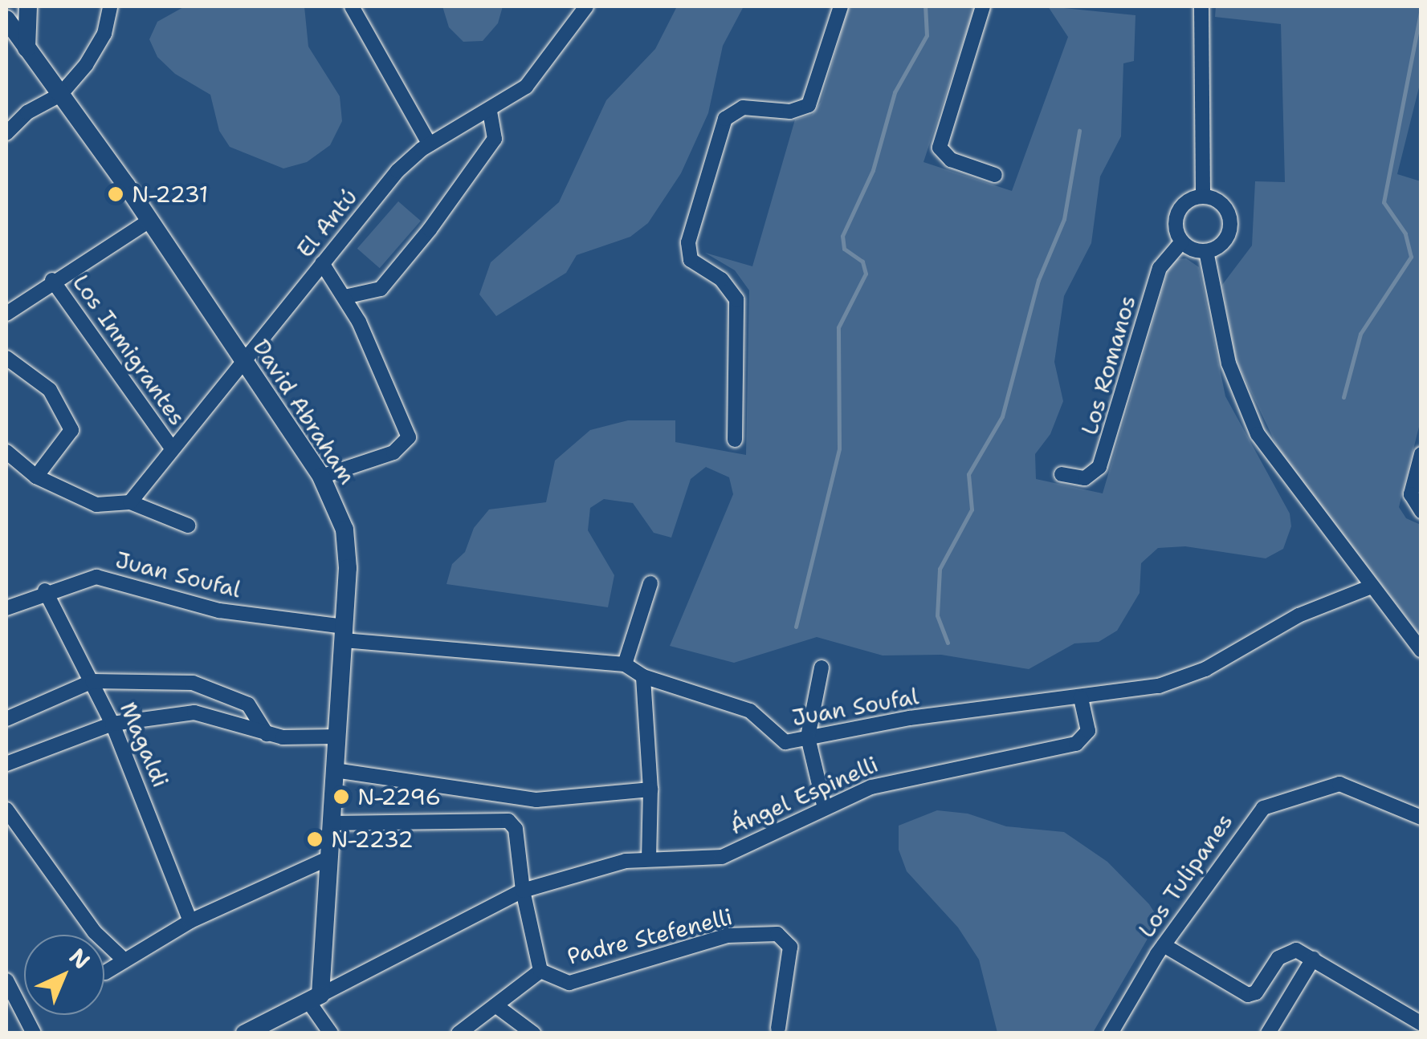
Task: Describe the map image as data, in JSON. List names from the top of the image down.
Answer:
{
  "streets": {
    "main road": ["David Abraham", "Ángel Espinelli"],
    "street": [
      "El Antú",
      "Los Inmigrantes",
      "Los Romanos",
      "Juan Soufal",
      "Magaldi",
      "Los Tulipanes",
      "Padre Stefenelli"
    ]
  },
  "crossings": [
    ["El Antú", "Los Inmigrantes"],
    ["El Antú", "David Abraham"],
    ["David Abraham", "Juan Soufal"],
    ["David Abraham", "Ángel Espinelli"],
    ["Juan Soufal", "Magaldi"],
    ["Juan Soufal", "Ángel Espinelli"]
  ],
  "places": ["N-2231", "N-2296", "N-2232"],
  "north": "top right"
}
